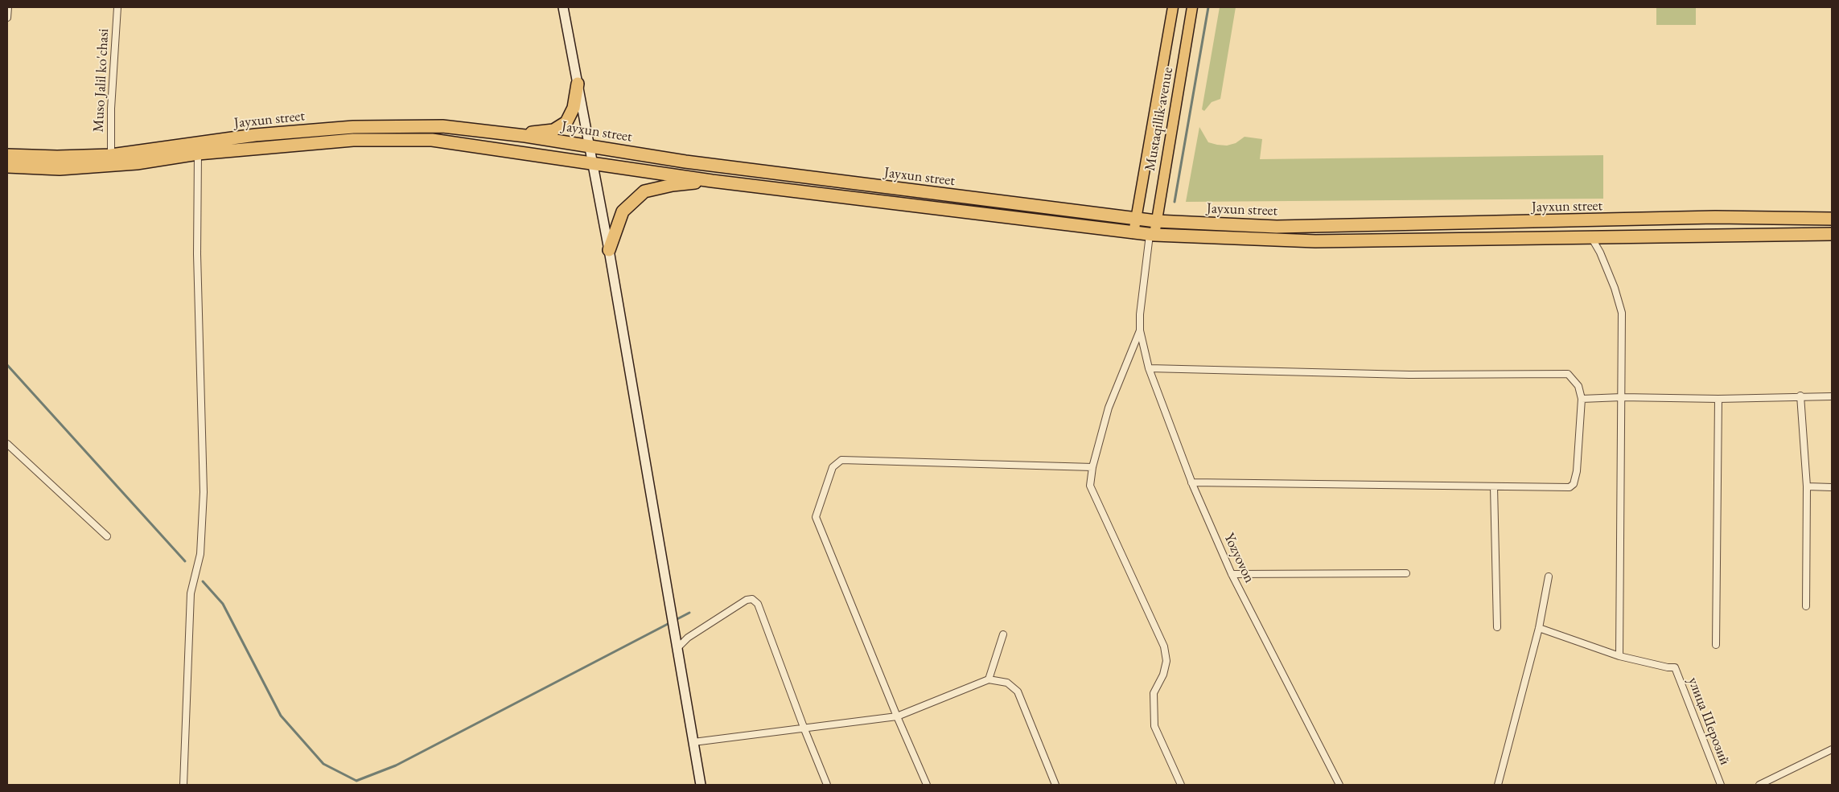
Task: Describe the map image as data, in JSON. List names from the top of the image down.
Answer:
{
  "streets": {
    "highway": ["Jayxun street"],
    "main road": ["Mustaqillik avenue"],
    "street": ["Muso Jalil ko'chasi", "Yozyovon", "улица Шерозий"]
  },
  "crossings": [
    ["Muso Jalil ko'chasi", "Jayxun street"],
    ["Mustaqillik avenue", "Jayxun street"]
  ]
}
